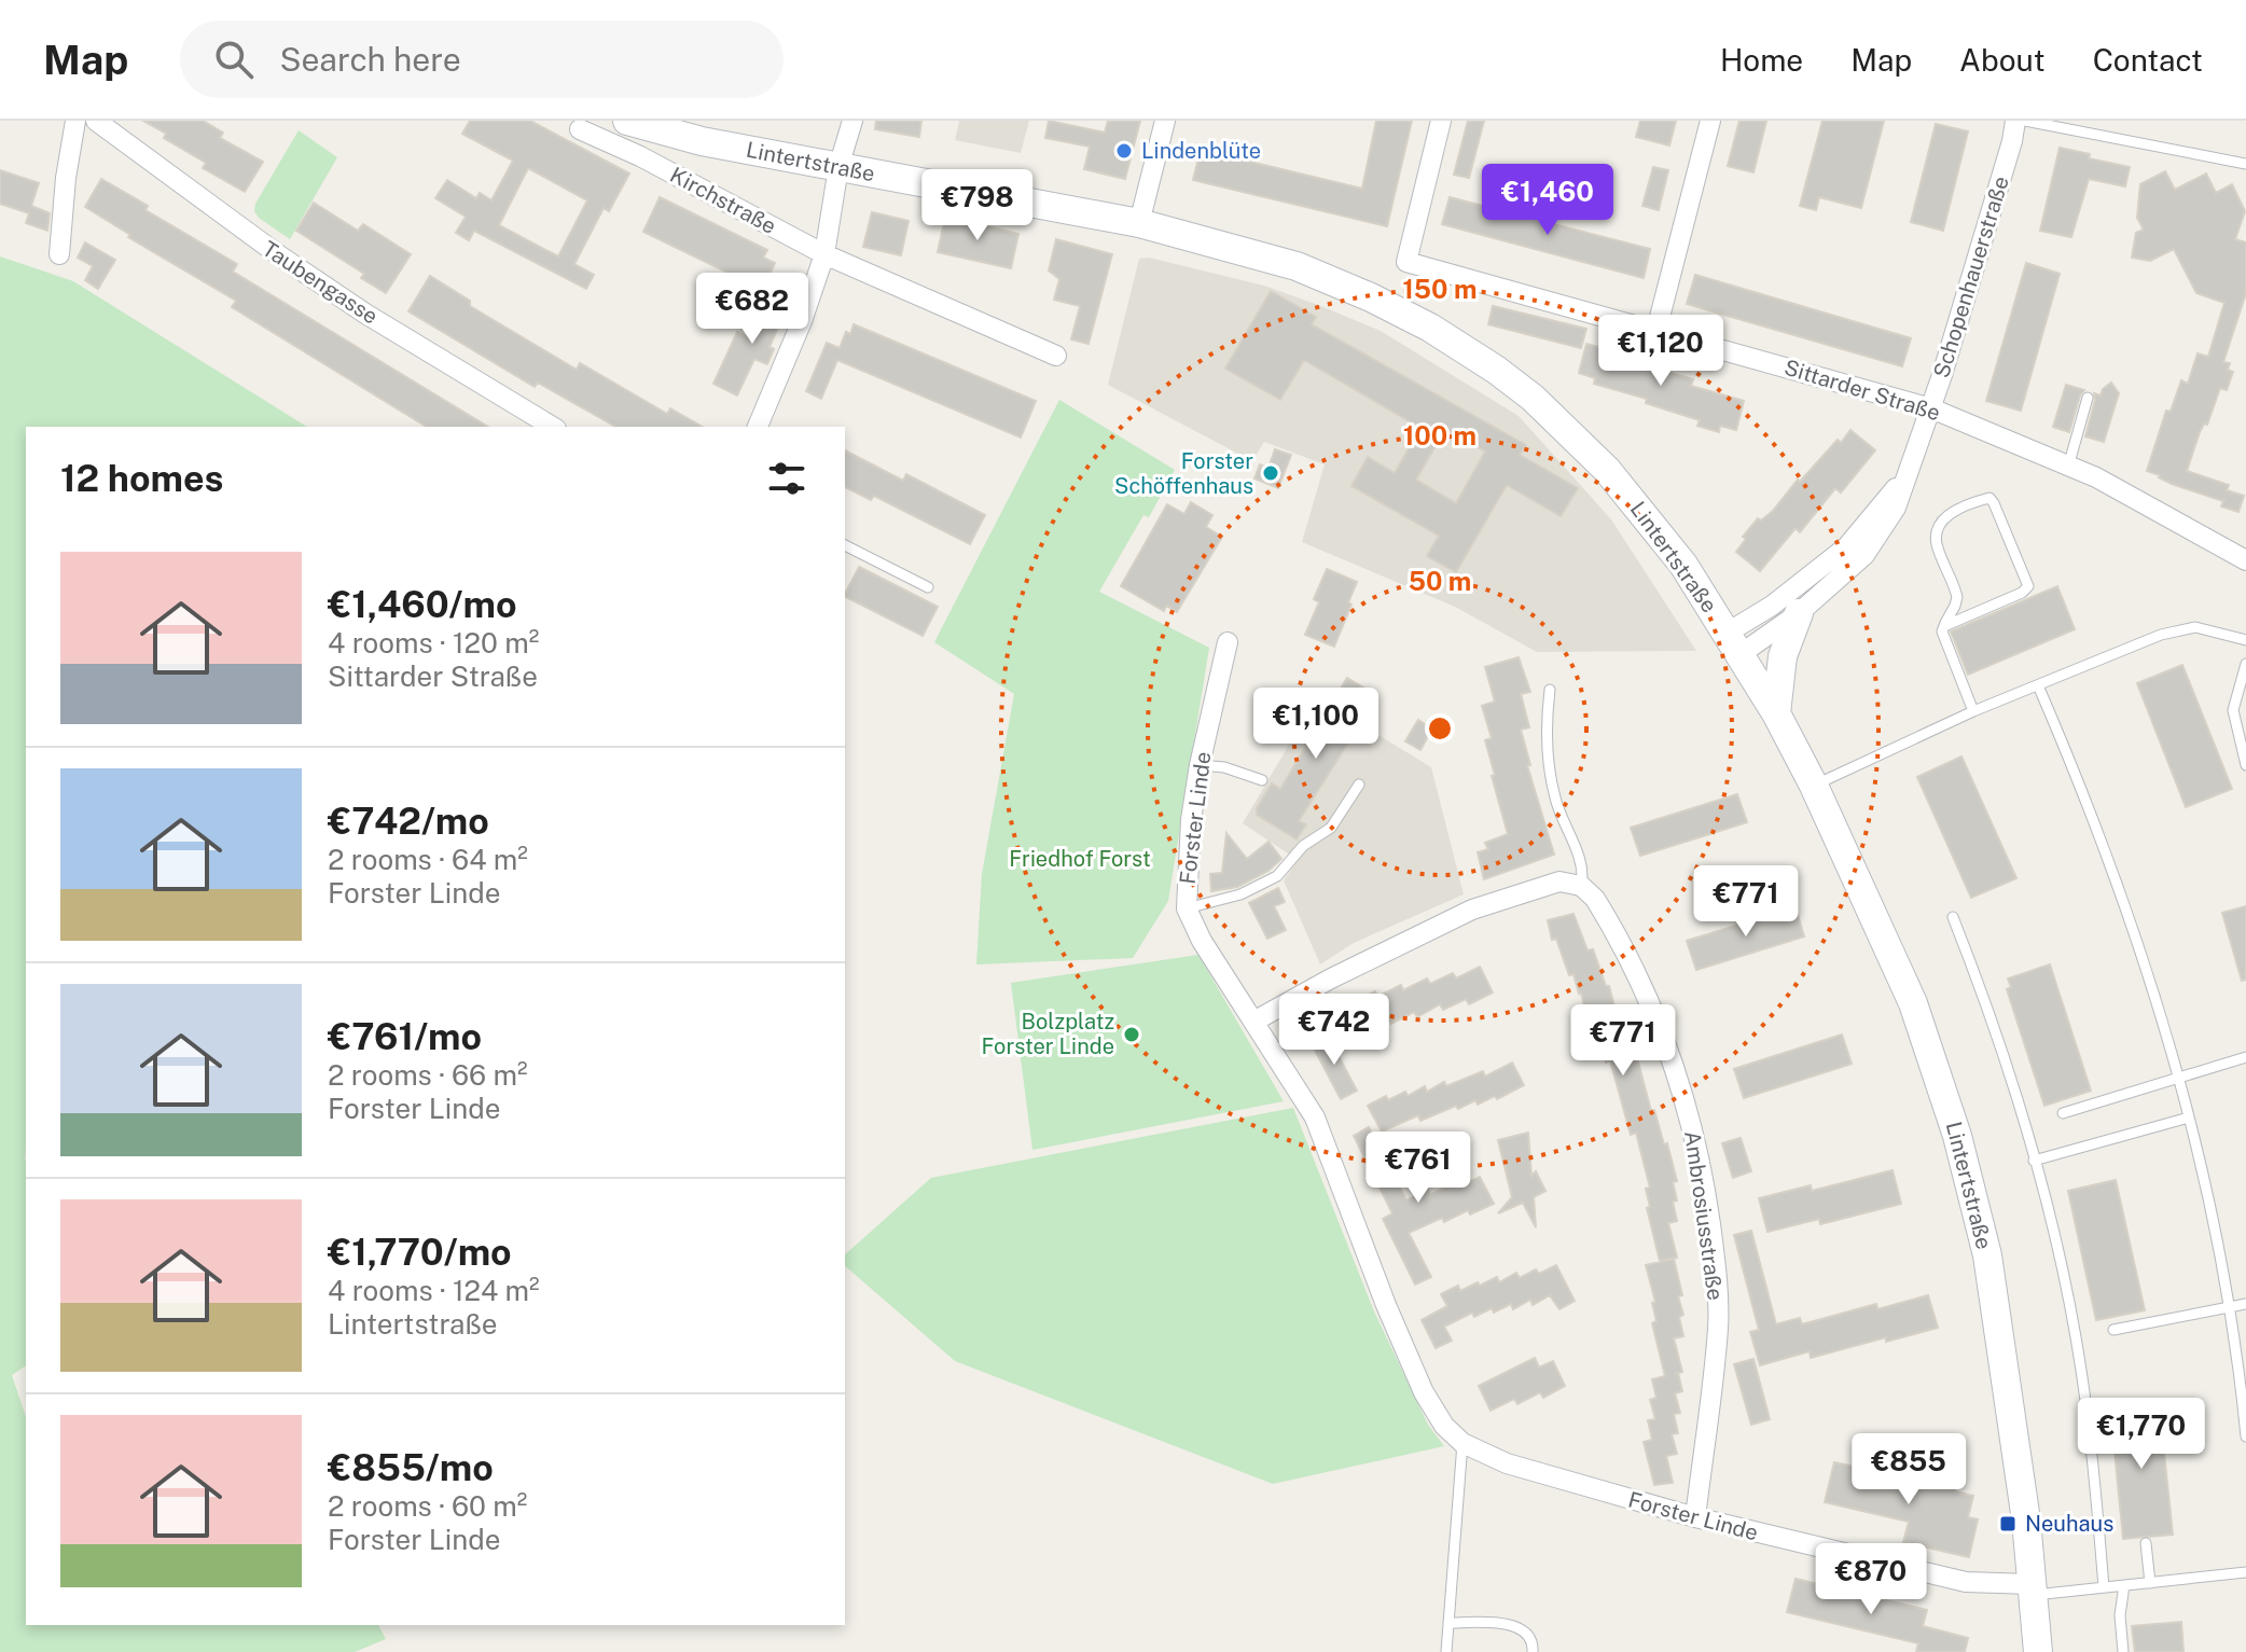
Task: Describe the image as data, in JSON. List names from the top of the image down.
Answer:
{
  "streets": {
    "main road": ["Lintertstraße"],
    "street": [
      "Kirchstraße",
      "Schopenhauerstraße",
      "Taubengasse",
      "Sittarder Straße",
      "Forster Linde",
      "Ambrosiusstraße"
    ]
  },
  "crossings": [
    ["Lintertstraße", "Schopenhauerstraße"],
    ["Lintertstraße", "Forster Linde"],
    ["Schopenhauerstraße", "Sittarder Straße"],
    ["Forster Linde", "Ambrosiusstraße"]
  ],
  "parks": ["Friedhof Forst"],
  "places": {
    "other": ["Lindenblüte", "Forster Schöffenhaus", "Bolzplatz Forster Linde"],
    "transit": ["Neuhaus"]
  },
  "page": {
    "header": "Map",
    "search": "Search here",
    "nav": [
      "Home",
      "Map",
      "About",
      "Contact"
    ],
    "price": [
      "€1,460",
      "€798",
      "€682",
      "€1,120",
      "€1,100",
      "€771",
      "€742",
      "€771",
      "€761",
      "€1,770",
      "€855",
      "€870"
    ],
    "heading": "12 homes",
    "list": [
      {
        "name": "€1,460/mo",
        "note": "4 rooms · 120 m² · Sittarder Straße"
      },
      {
        "name": "€742/mo",
        "note": "2 rooms · 64 m² · Forster Linde"
      },
      {
        "name": "€761/mo",
        "note": "2 rooms · 66 m² · Forster Linde"
      },
      {
        "name": "€1,770/mo",
        "note": "4 rooms · 124 m² · Lintertstraße"
      },
      {
        "name": "€855/mo",
        "note": "2 rooms · 60 m² · Forster Linde"
      }
    ]
  },
  "rings": ["150 m", "100 m", "50 m"]
}
